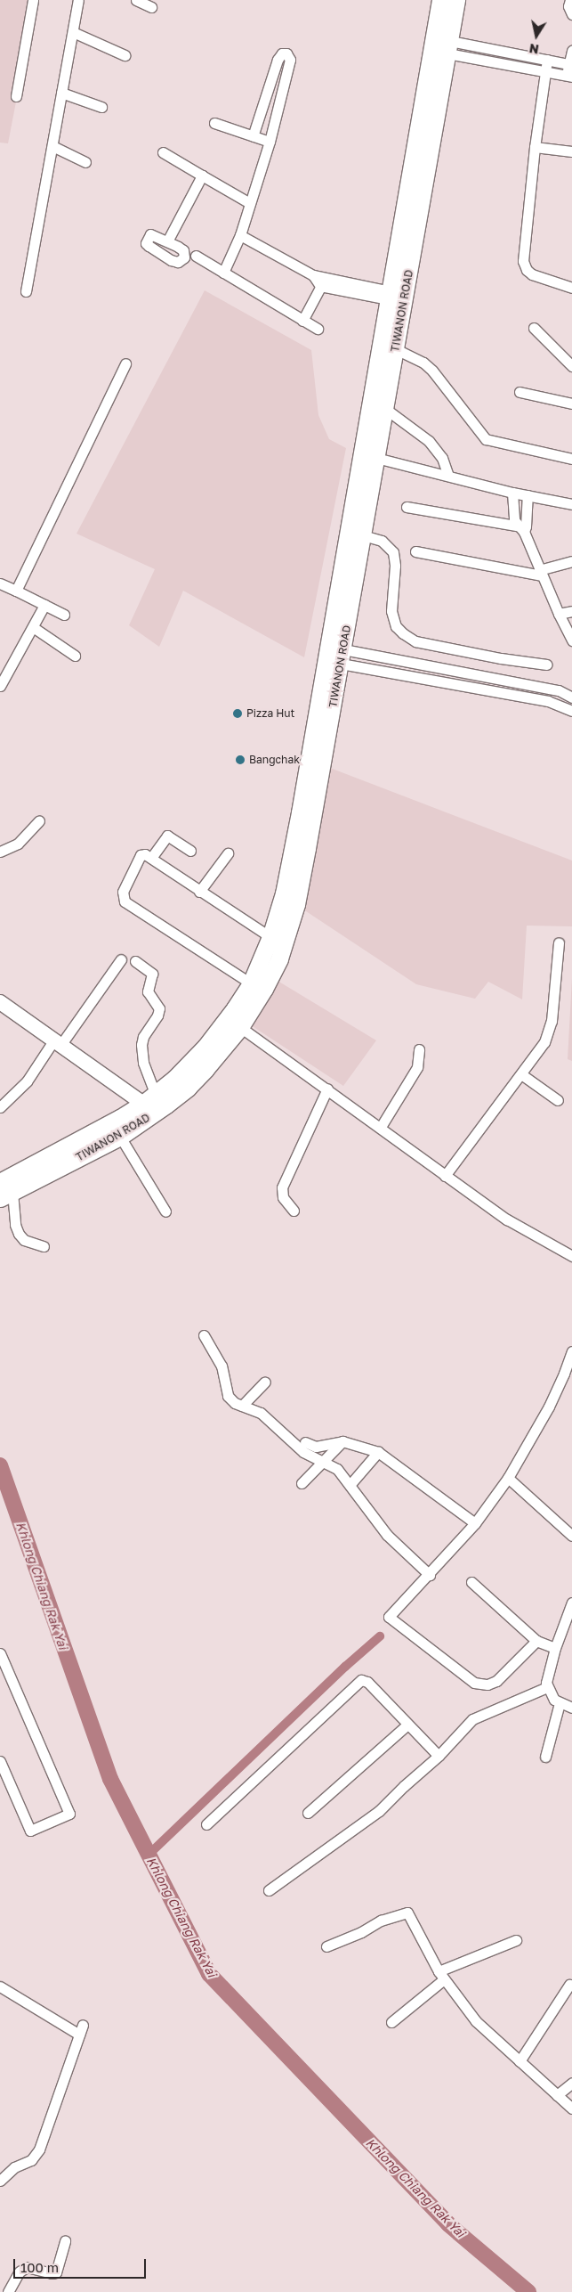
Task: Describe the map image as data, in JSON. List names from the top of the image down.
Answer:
{
  "streets": {
    "main road": ["TIWANON ROAD"]
  },
  "water": ["Khlong Chiang Rak Yai"],
  "places": ["Pizza Hut", "Bangchak"],
  "scale_bar": "100 m",
  "north": "bottom"
}
